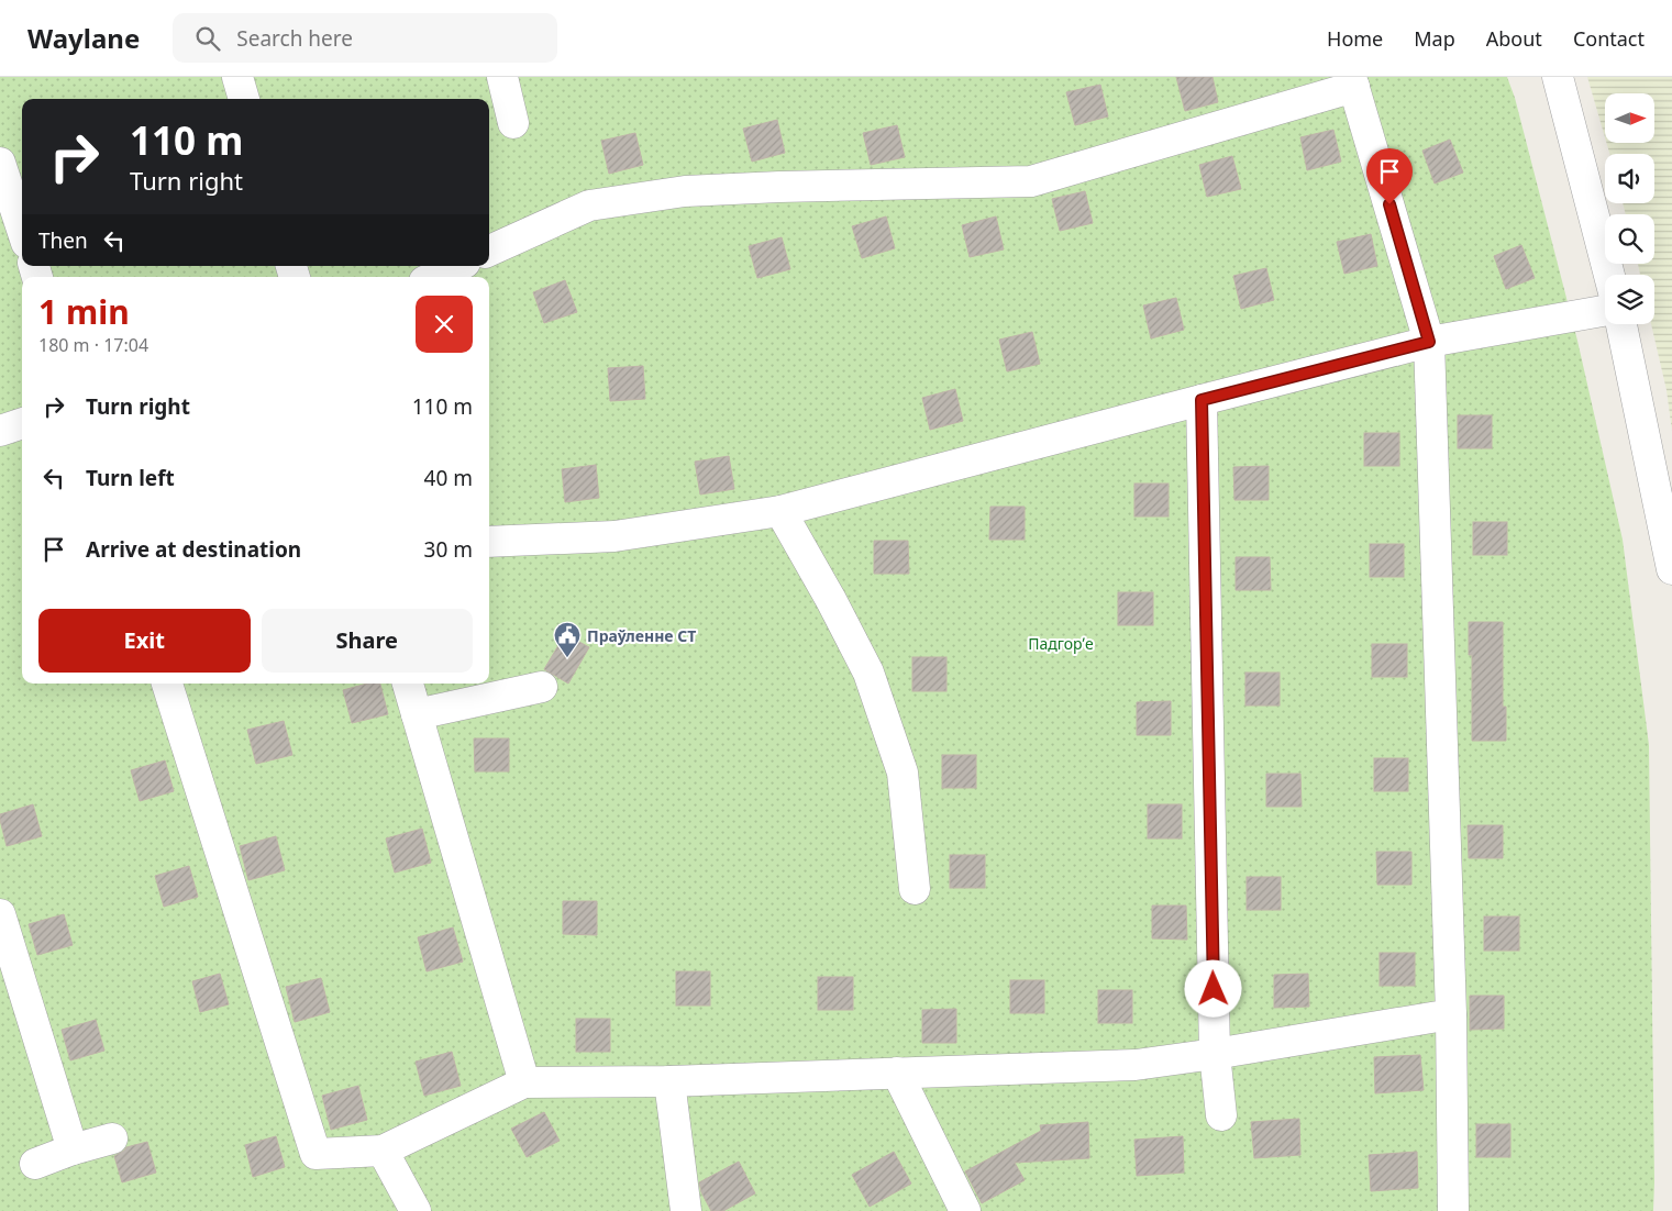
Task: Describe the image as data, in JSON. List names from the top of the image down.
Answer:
{
  "parks": ["Падгорʼе"],
  "places": {
    "public building": ["Праўленне СТ"]
  },
  "north": "right",
  "page": {
    "header": "Waylane",
    "search": "Search here",
    "nav": [
      "Home",
      "Map",
      "About",
      "Contact"
    ],
    "turn": ["110 m", "Turn right"],
    "then": "Then",
    "heading": ["1 min", "180 m · 17:04"],
    "list": [
      {
        "name": "Turn right",
        "value": "110 m"
      },
      {
        "name": "Turn left",
        "value": "40 m"
      },
      {
        "name": "Arrive at destination",
        "value": "30 m"
      }
    ],
    "buttons": ["Exit", "Share"]
  }
}
